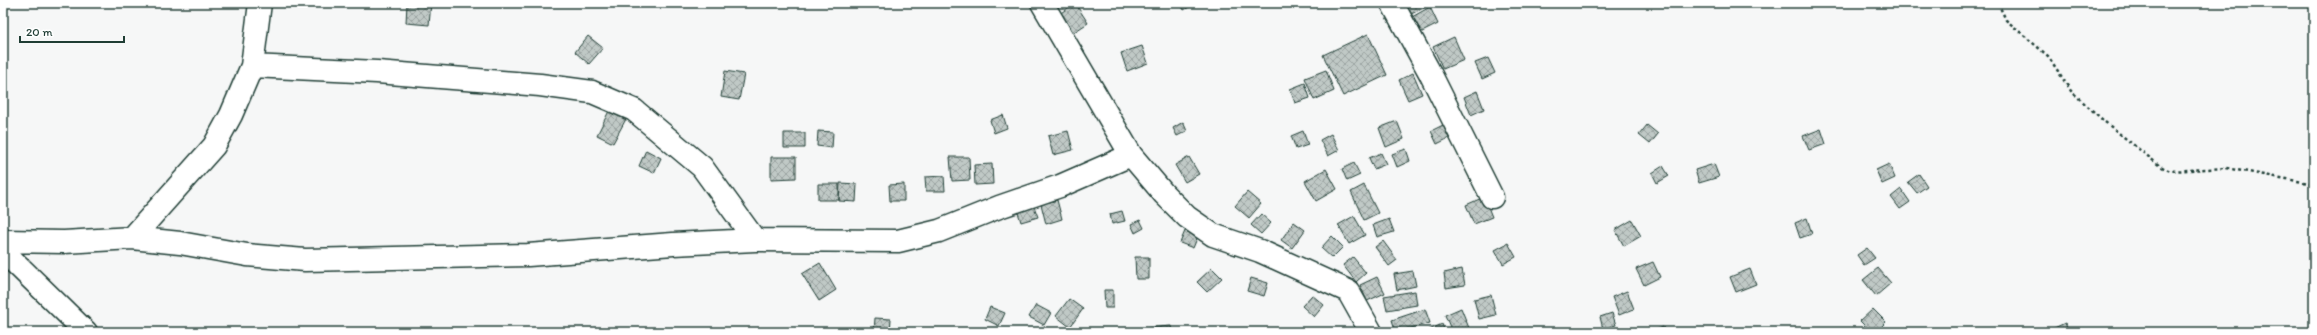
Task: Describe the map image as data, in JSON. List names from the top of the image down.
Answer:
{
  "scale_bar": "20 m"
}
